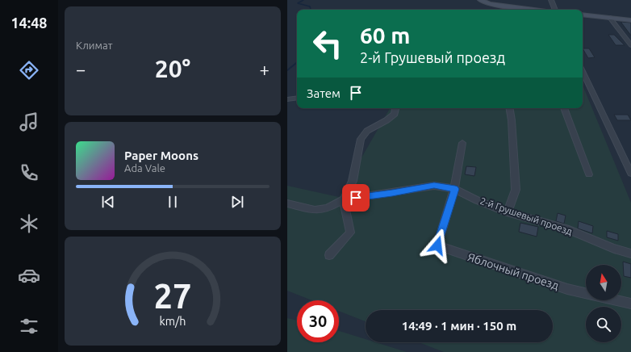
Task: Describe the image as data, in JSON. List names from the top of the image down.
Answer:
{
  "streets": {
    "street": ["2-й Грушевый проезд", "Яблочный проезд"]
  },
  "crossings": [
    ["2-й Грушевый проезд", "Яблочный проезд"]
  ],
  "north": "top",
  "page": {
    "tabs": "14:48",
    "tile": "Климат",
    "turn": ["60 m", "2-й Грушевый проезд"],
    "heat": ["−", "20°", "+"],
    "then": "Затем",
    "song": ["Paper Moons", "Ada Vale"],
    "limit": "30",
    "trip": "14:49 · 1 мин · 150 m",
    "gauge": ["27", "km/h"]
  }
}
